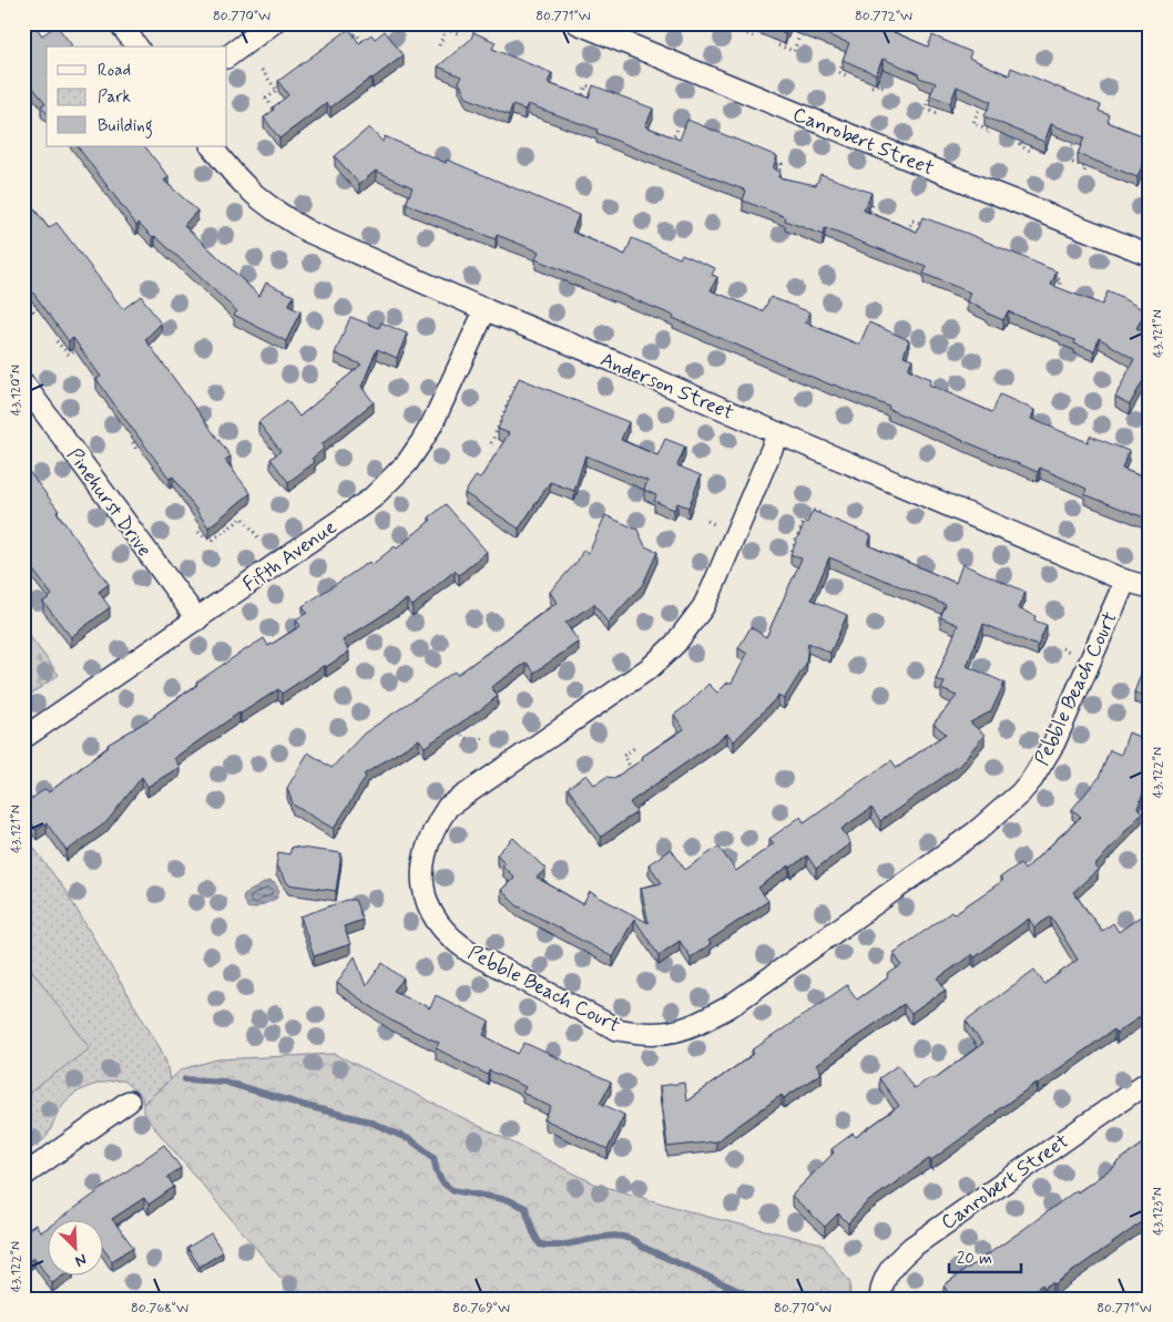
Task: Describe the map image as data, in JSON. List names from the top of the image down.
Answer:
{
  "streets": {
    "street": [
      "Canrobert Street",
      "Anderson Street",
      "Pinehurst Drive",
      "Fifth Avenue",
      "Pebble Beach Court"
    ]
  },
  "crossings": [
    ["Anderson Street", "Fifth Avenue"],
    ["Anderson Street", "Pebble Beach Court"],
    ["Pinehurst Drive", "Fifth Avenue"]
  ],
  "legend": ["Road", "Park", "Building"],
  "scale_bar": "20 m",
  "north": "bottom right",
  "coordinates": [
    "80.770°W",
    "80.771°W",
    "80.772°W",
    "43.121°N",
    "43.120°N",
    "43.122°N",
    "43.123°N",
    "80.768°W",
    "80.769°W"
  ]
}
